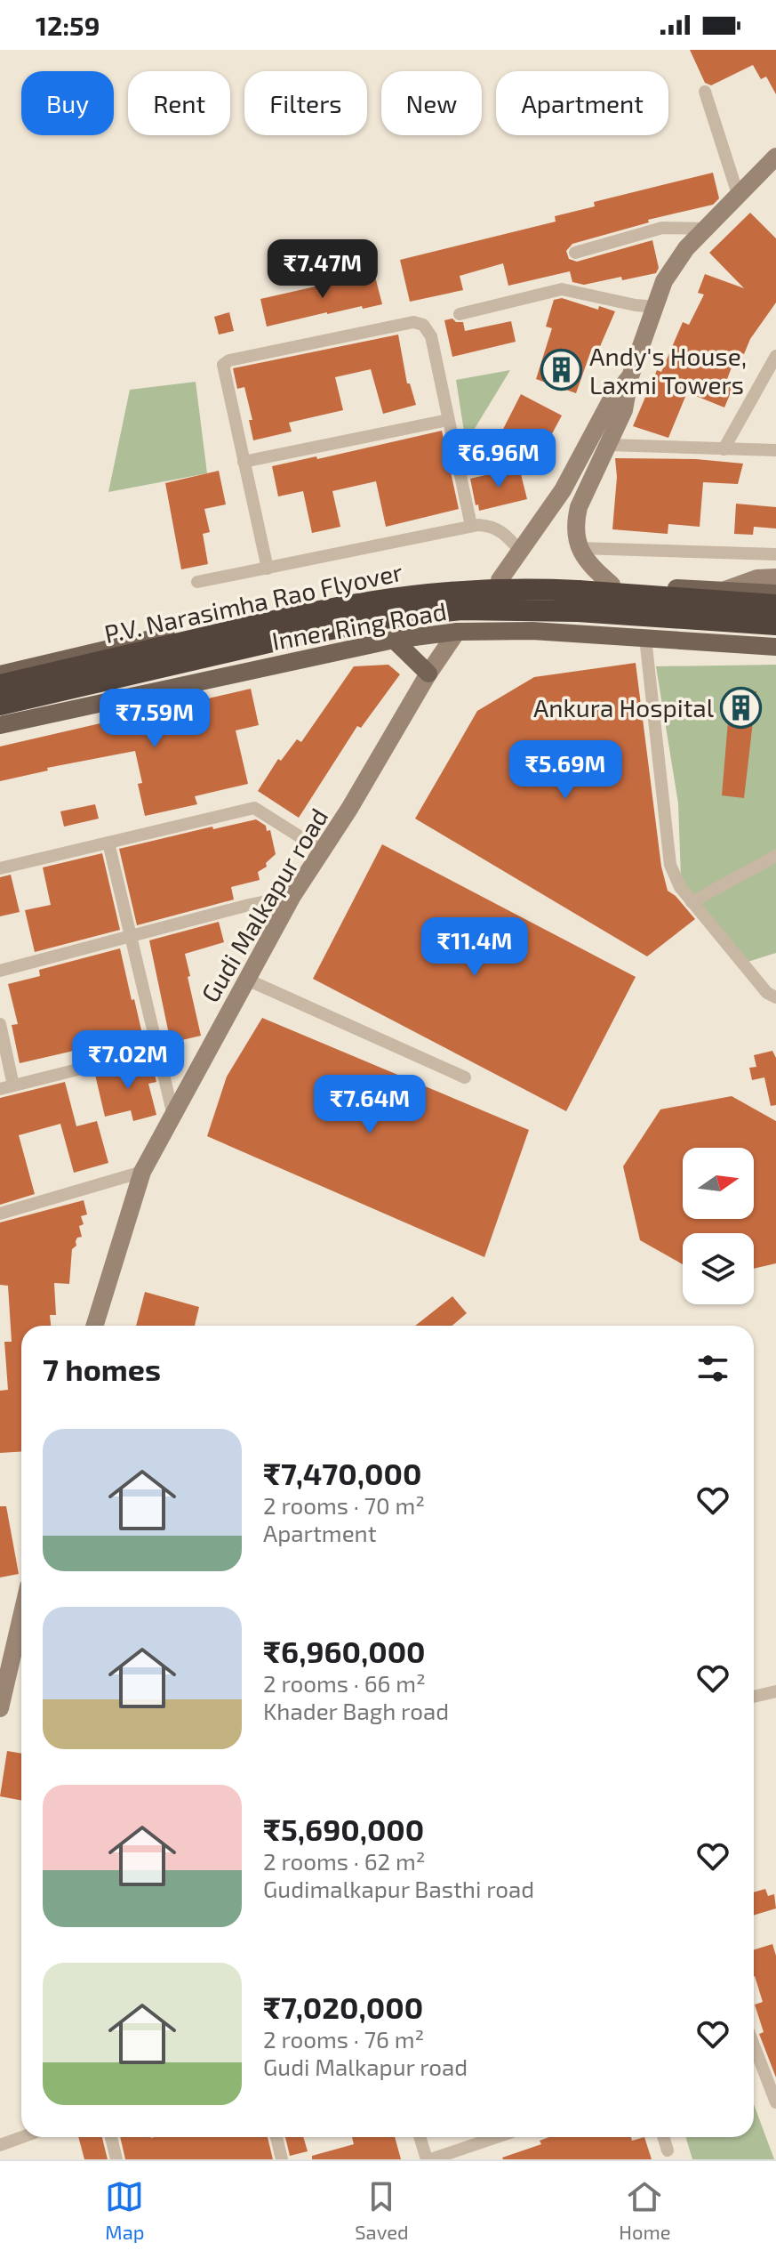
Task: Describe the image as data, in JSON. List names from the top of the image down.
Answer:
{
  "streets": {
    "highway": ["P.V. Narasimha Rao Flyover"],
    "main road": ["Inner Ring Road"],
    "street": ["Gudi Malkapur road"]
  },
  "crossings": [
    ["Inner Ring Road", "Gudi Malkapur road"]
  ],
  "places": {
    "building": ["Andy's House, Laxmi Towers", "Ankura Hospital"]
  },
  "north": "right",
  "page": {
    "status": "12:59",
    "chip": [
      "Buy",
      "Rent",
      "Filters",
      "New",
      "Apartment"
    ],
    "price": [
      "₹7.47M",
      "₹6.96M",
      "₹7.59M",
      "₹5.69M",
      "₹11.4M",
      "₹7.02M",
      "₹7.64M"
    ],
    "heading": "7 homes",
    "list": [
      {
        "name": "₹7,470,000",
        "note": "2 rooms · 70 m² · Apartment"
      },
      {
        "name": "₹6,960,000",
        "note": "2 rooms · 66 m² · Khader Bagh road"
      },
      {
        "name": "₹5,690,000",
        "note": "2 rooms · 62 m² · Gudimalkapur Basthi road"
      },
      {
        "name": "₹7,020,000",
        "note": "2 rooms · 76 m² · Gudi Malkapur road"
      }
    ],
    "tabs": ["Map", "Saved", "Home"]
  }
}
